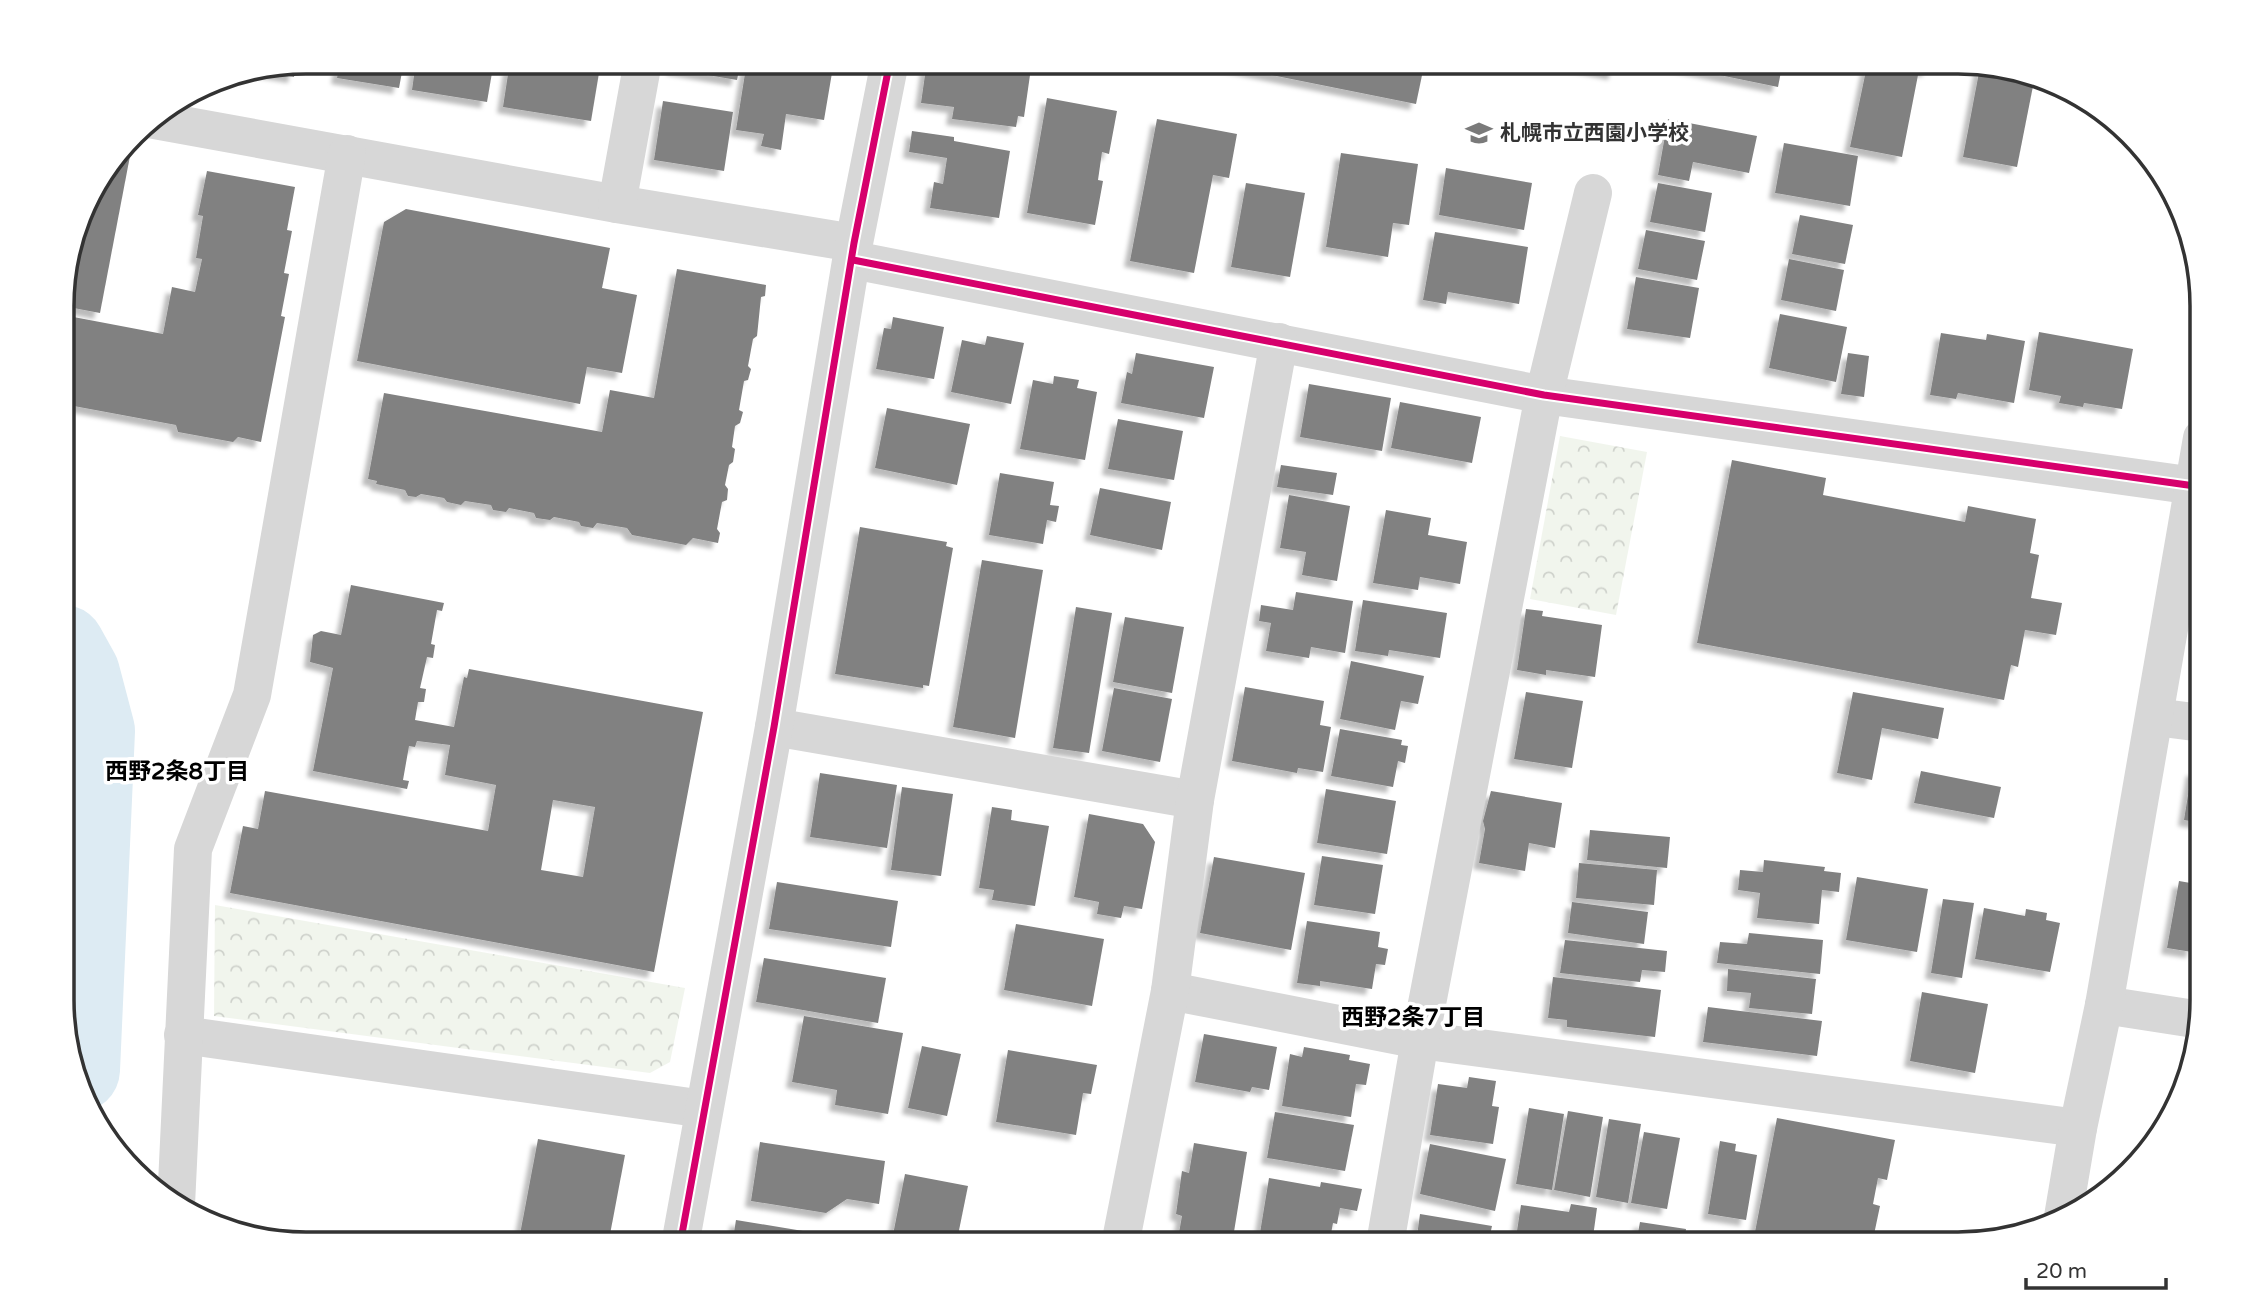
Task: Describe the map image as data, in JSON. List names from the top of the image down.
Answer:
{
  "districts": ["西野2条8丁目", "西野2条7丁目"],
  "places": {
    "school or university": ["札幌市立西園小学校"]
  },
  "scale_bar": "20 m"
}
